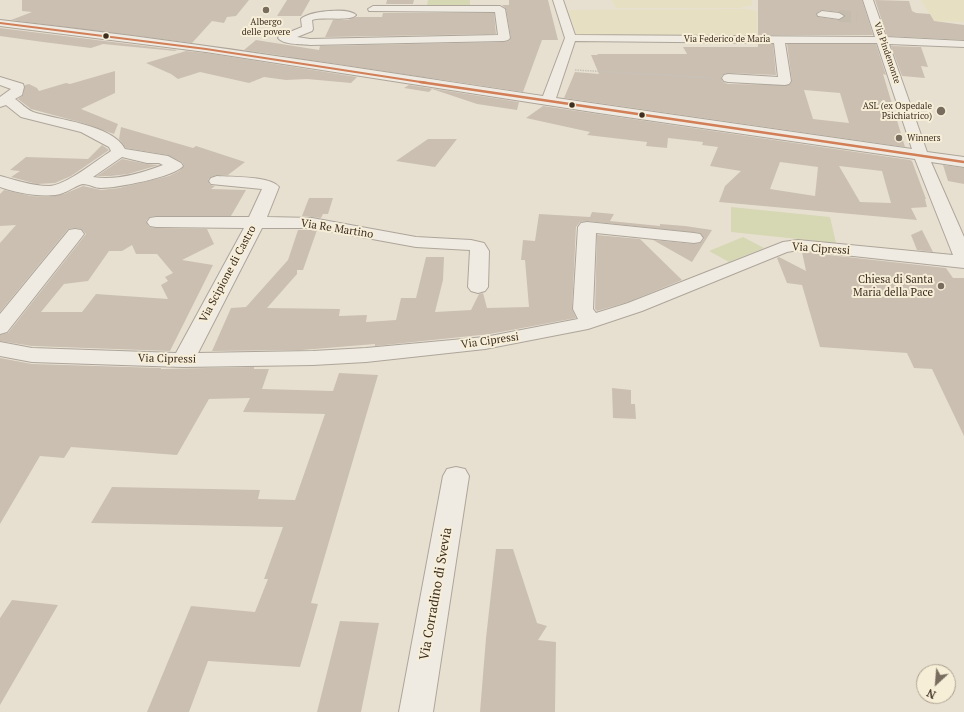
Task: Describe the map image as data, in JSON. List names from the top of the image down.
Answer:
{
  "streets": {
    "street": [
      "Via Federico de Maria",
      "Via Pindemonte",
      "Via Re Martino",
      "Via Cipressi",
      "Via Scipione di Castro",
      "Via Corradino di Svevia"
    ]
  },
  "crossings": [
    ["Via Federico de Maria", "Via Pindemonte"],
    ["Via Pindemonte", "Via Cipressi"],
    ["Via Re Martino", "Via Scipione di Castro"],
    ["Via Cipressi", "Via Scipione di Castro"]
  ],
  "places": [
    "Albergo delle povere",
    "ASL (ex Ospedale Psichiatrico)",
    "Winners",
    "Chiesa di Santa Maria della Pace"
  ],
  "north": "bottom left"
}
